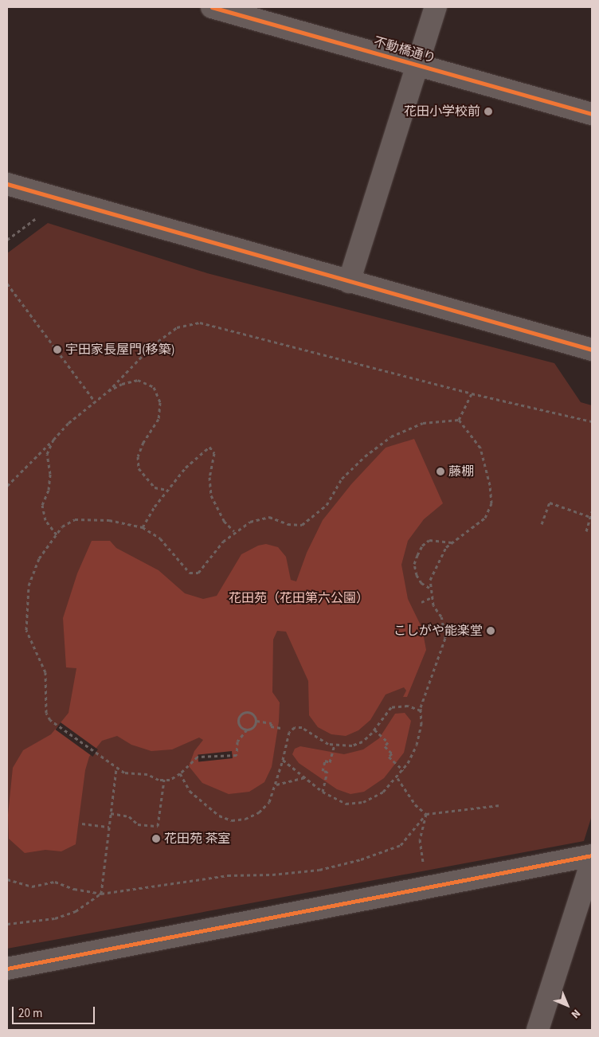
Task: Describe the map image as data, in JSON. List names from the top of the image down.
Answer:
{
  "streets": {
    "street": ["不動橋通り"]
  },
  "parks": ["花田苑（花田第六公園）"],
  "places": [
    "花田小学校前",
    "宇田家長屋門(移築)",
    "藤棚",
    "こしがや能楽堂",
    "花田苑 茶室"
  ],
  "scale_bar": "20 m",
  "north": "bottom right"
}
